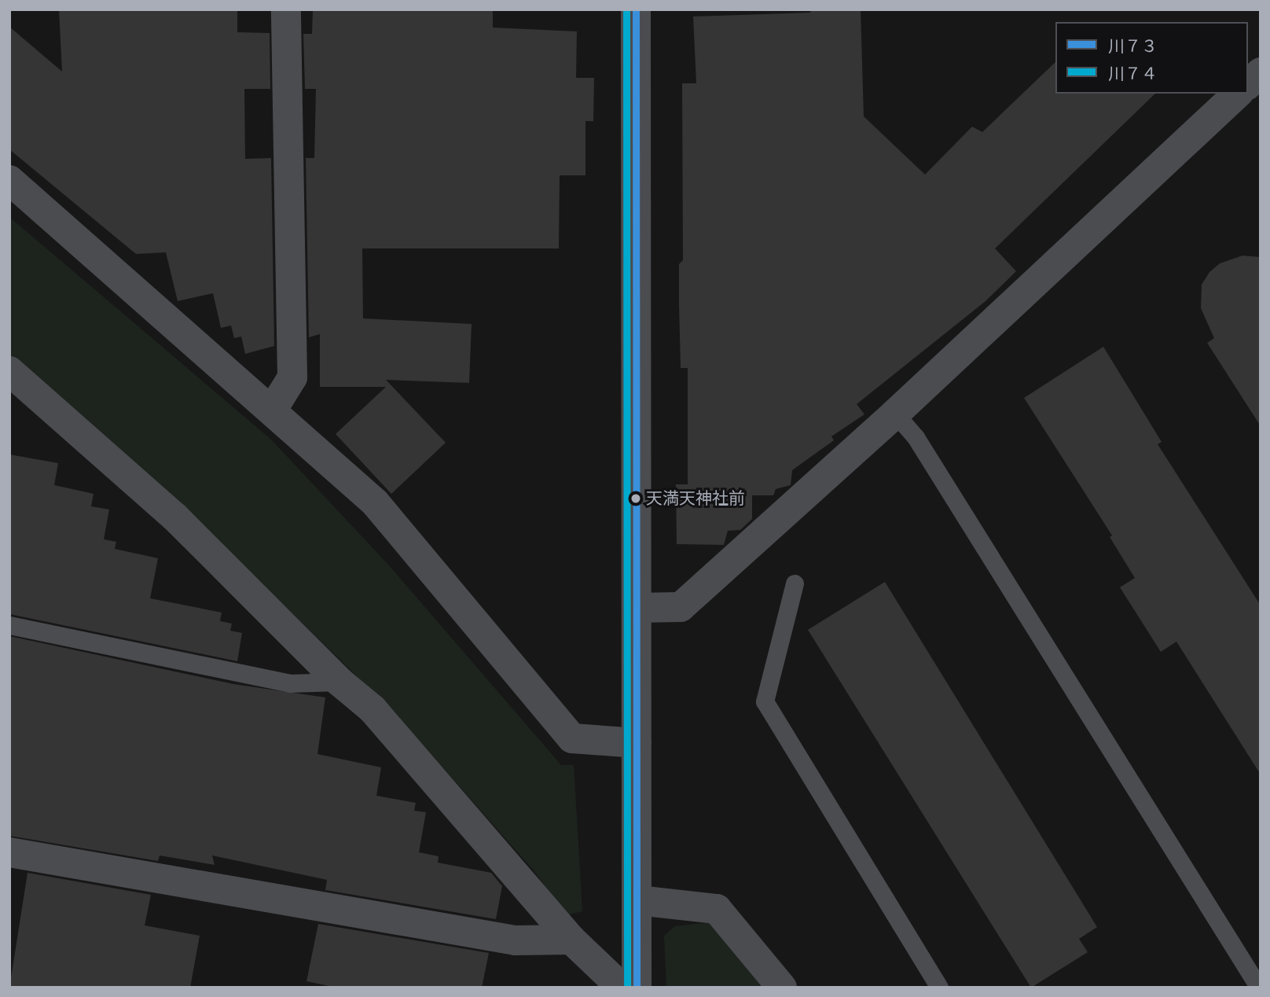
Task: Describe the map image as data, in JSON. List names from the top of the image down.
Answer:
{
  "places": ["天満天神社前"],
  "lines": ["transit line 川７３", "transit line 川７４"],
  "legend": ["川７３", "川７４"]
}
